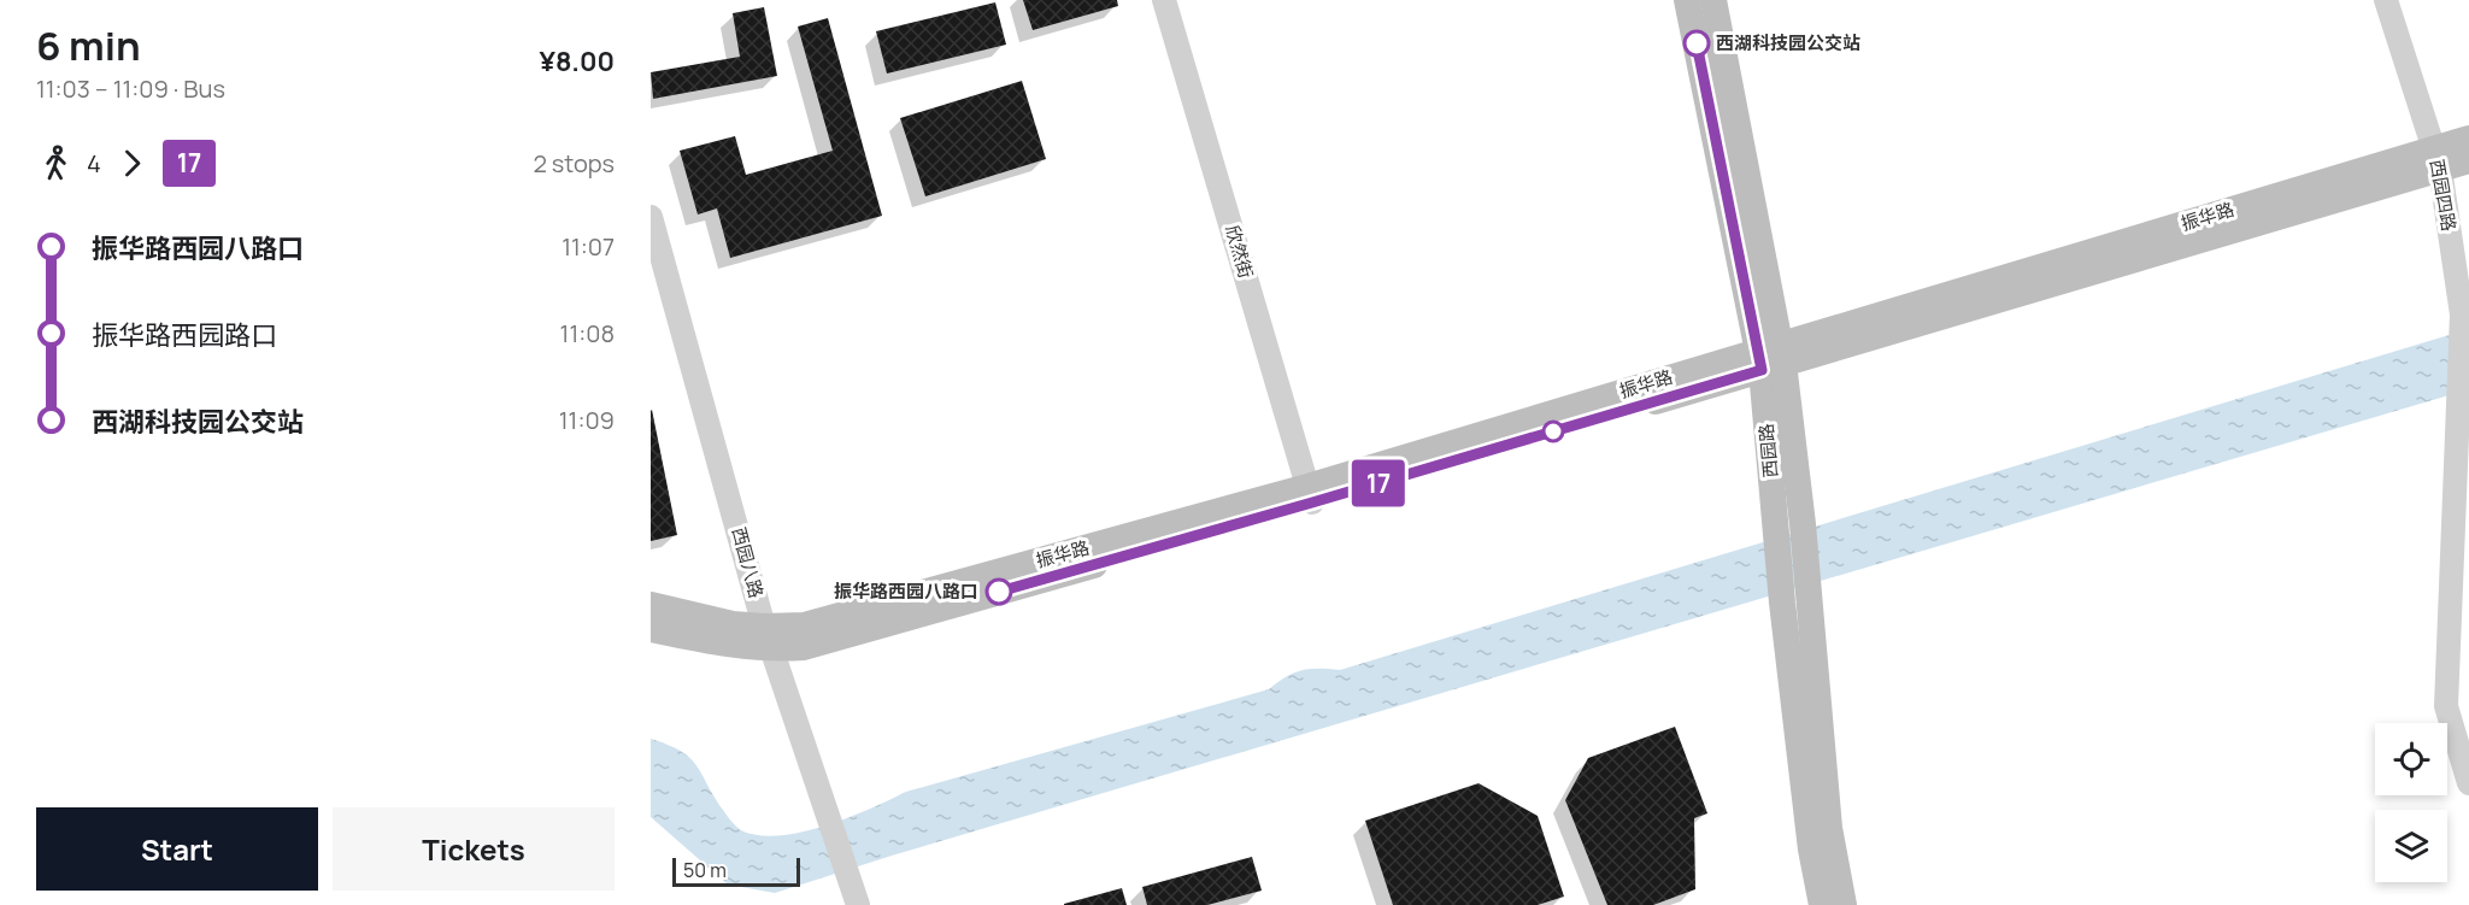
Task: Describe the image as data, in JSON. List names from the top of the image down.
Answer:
{
  "streets": {
    "main road": ["振华路", "西园路"],
    "street": ["西园四路", "欣然街", "西园八路"]
  },
  "crossings": [
    ["西园四路", "振华路"],
    ["振华路", "欣然街"],
    ["振华路", "西园路"],
    ["振华路", "西园八路"]
  ],
  "places": ["西湖科技园公交站", "振华路西园八路口"],
  "lines": ["bus line 17"],
  "scale_bar": "50 m",
  "page": {
    "heading": ["6 min", "11:03 – 11:09 · Bus", "¥8.00"],
    "on_map": "17",
    "legs": ["4", "17", "2 stops"],
    "list": [
      {
        "name": "振华路西园八路口",
        "value": "11:07"
      },
      {
        "name": "振华路西园路口",
        "value": "11:08"
      },
      {
        "name": "西湖科技园公交站",
        "value": "11:09"
      }
    ],
    "buttons": ["Start", "Tickets"],
    "scale": "50 m"
  }
}
